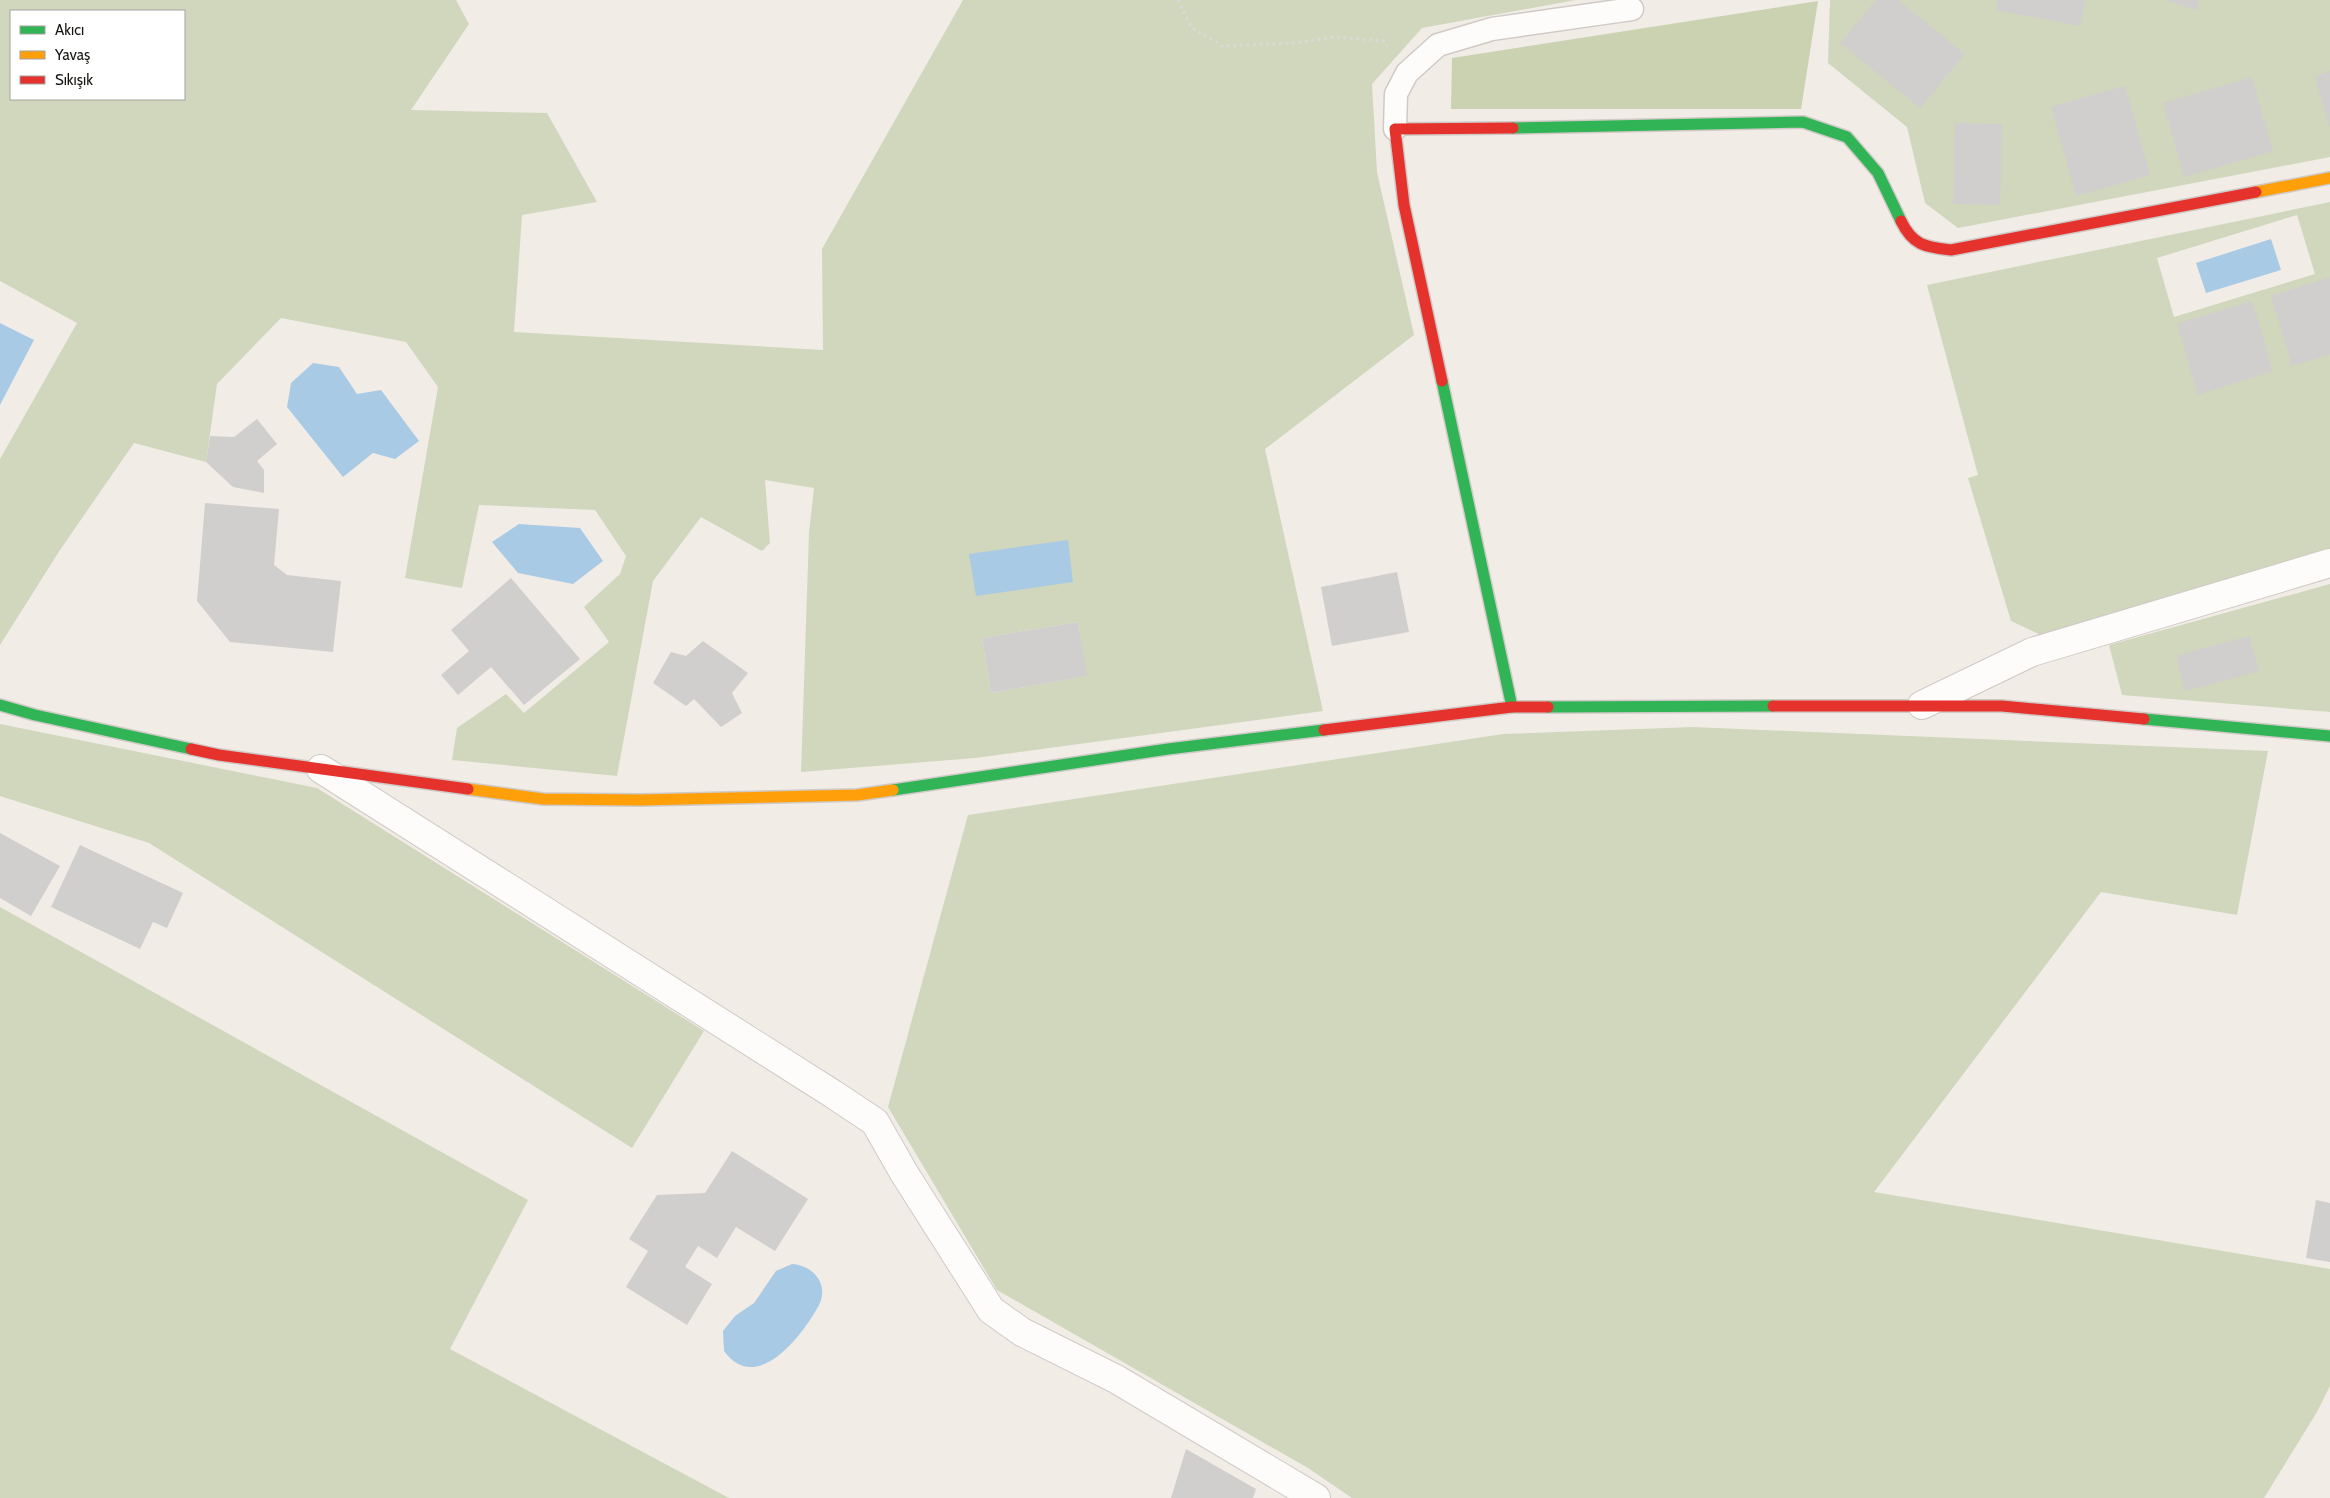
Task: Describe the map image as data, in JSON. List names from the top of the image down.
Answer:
{
  "legend": ["Akıcı", "Yavaş", "Sıkışık"]
}
